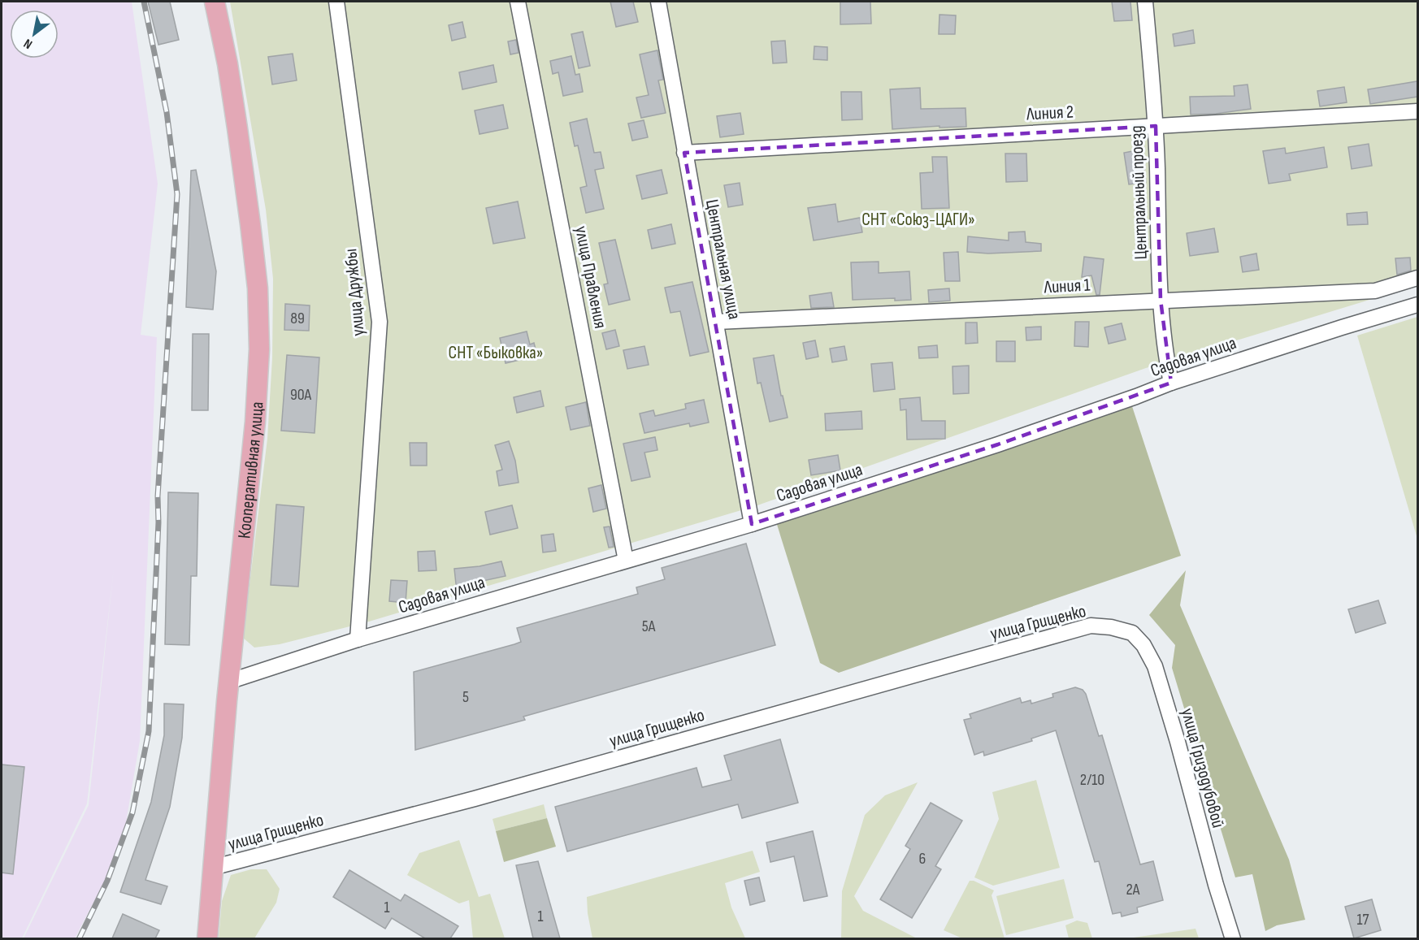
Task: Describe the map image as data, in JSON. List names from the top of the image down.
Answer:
{
  "streets": {
    "main road": ["Кооперативная улица"],
    "street": [
      "Линия 2",
      "Центральный проезд",
      "Центральная улица",
      "улица Правления",
      "Линия 1",
      "улица Дружбы",
      "Садовая улица",
      "улица Грищенко",
      "улица Гризодубовой"
    ]
  },
  "crossings": [
    ["Линия 2", "Центральный проезд"],
    ["Линия 2", "Центральная улица"],
    ["Центральный проезд", "Линия 1"],
    ["Центральный проезд", "Садовая улица"],
    ["Центральная улица", "Линия 1"],
    ["Центральная улица", "Садовая улица"],
    ["улица Правления", "Садовая улица"],
    ["улица Дружбы", "Садовая улица"],
    ["Садовая улица", "Кооперативная улица"],
    ["Кооперативная улица", "улица Грищенко"],
    ["улица Грищенко", "улица Гризодубовой"]
  ],
  "parks": ["СНТ «Союз-ЦАГИ»", "СНТ «Быковка»"],
  "house_numbers": [
    "89",
    "90А",
    "5А",
    "5",
    "2/10",
    "6",
    "2А",
    "1",
    "1",
    "17"
  ],
  "north": "bottom left"
}
